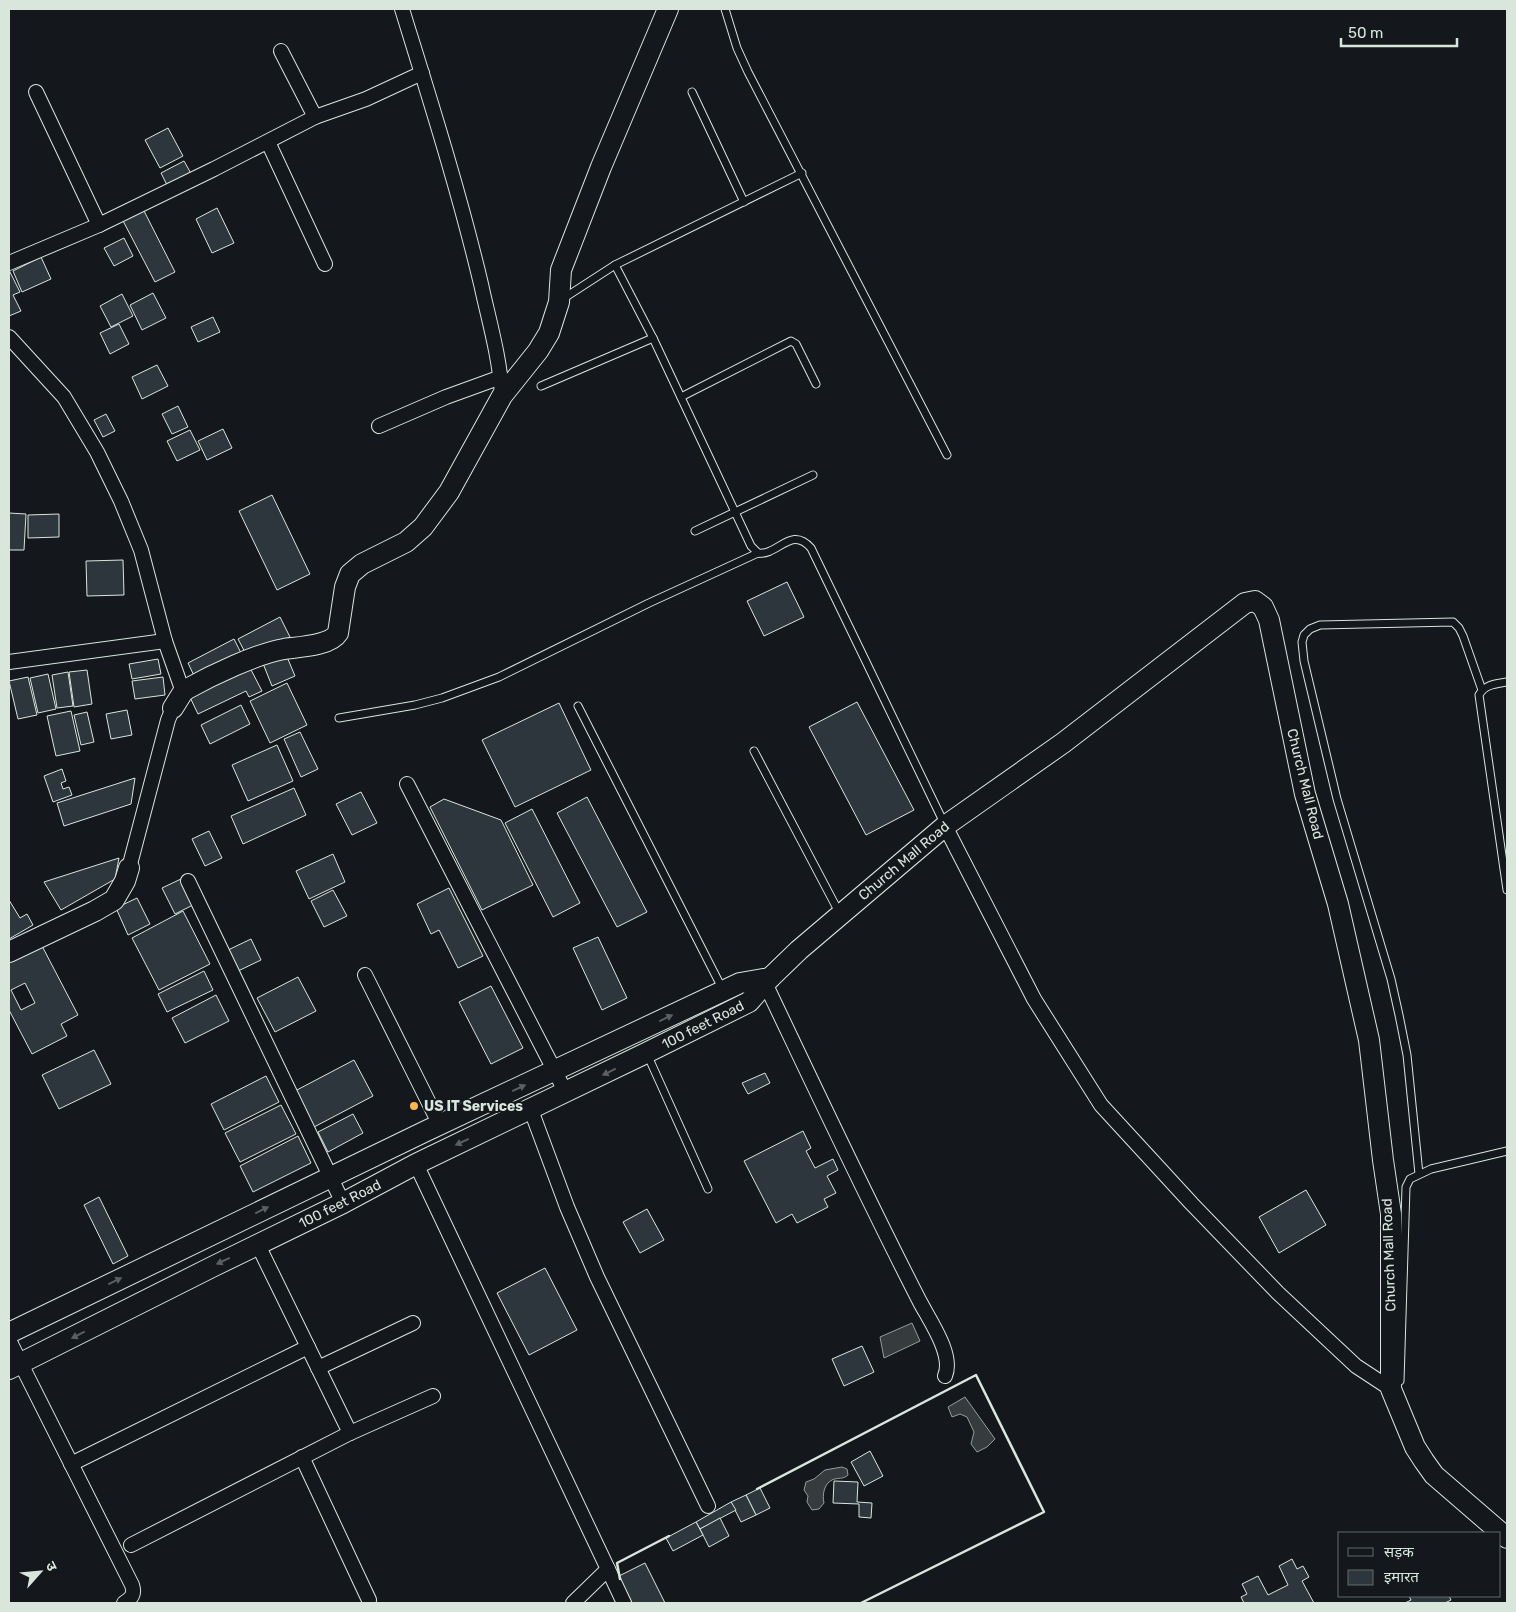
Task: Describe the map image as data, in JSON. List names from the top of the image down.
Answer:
{
  "streets": {
    "street": ["Church Mall Road", "100 feet Road"]
  },
  "crossings": [
    ["Church Mall Road", "100 feet Road"]
  ],
  "places": ["US IT Services"],
  "legend": ["सड़क", "इमारत"],
  "scale_bar": "50 m",
  "north": "top right"
}
